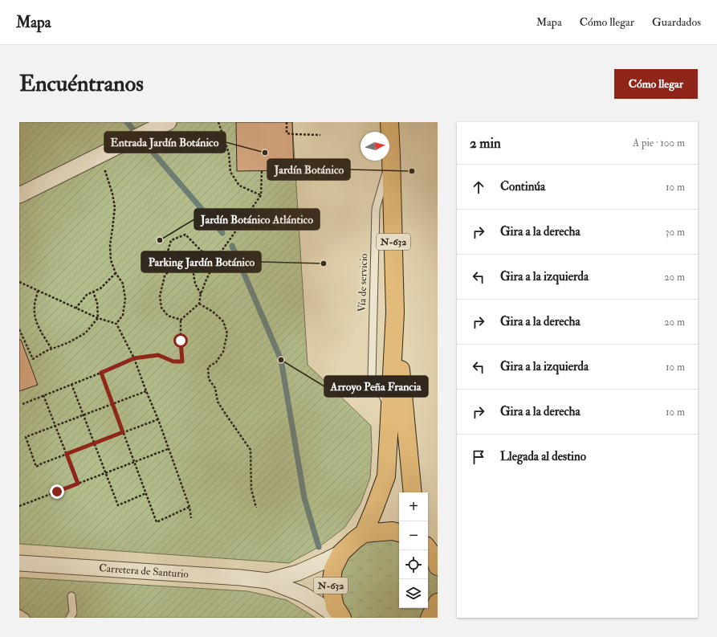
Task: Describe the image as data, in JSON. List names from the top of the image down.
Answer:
{
  "streets": {
    "highway": ["N-632"],
    "street": ["Carretera de Santurio"],
    "lane": ["Vía de servicio"]
  },
  "crossings": [
    ["N-632", "Vía de servicio"],
    ["N-632", "Carretera de Santurio"]
  ],
  "places": [
    "Entrada Jardín Botánico",
    "Jardín Botánico",
    "Jardín Botánico Atlántico",
    "Parking Jardín Botánico",
    "Arroyo Peña Francia"
  ],
  "north": "right",
  "page": {
    "header": "Mapa",
    "nav": ["Mapa", "Cómo llegar", "Guardados"],
    "buttons": "Cómo llegar",
    "title": "Encuéntranos",
    "heading": ["2 min", "A pie · 100 m"],
    "list": [
      ["Continúa", "10 m"],
      ["Gira a la derecha", "30 m"],
      ["Gira a la izquierda", "20 m"],
      ["Gira a la derecha", "20 m"],
      ["Gira a la izquierda", "10 m"],
      ["Gira a la derecha", "10 m"],
      "Llegada al destino"
    ],
    "map_buttons": ["+", "−"]
  }
}
